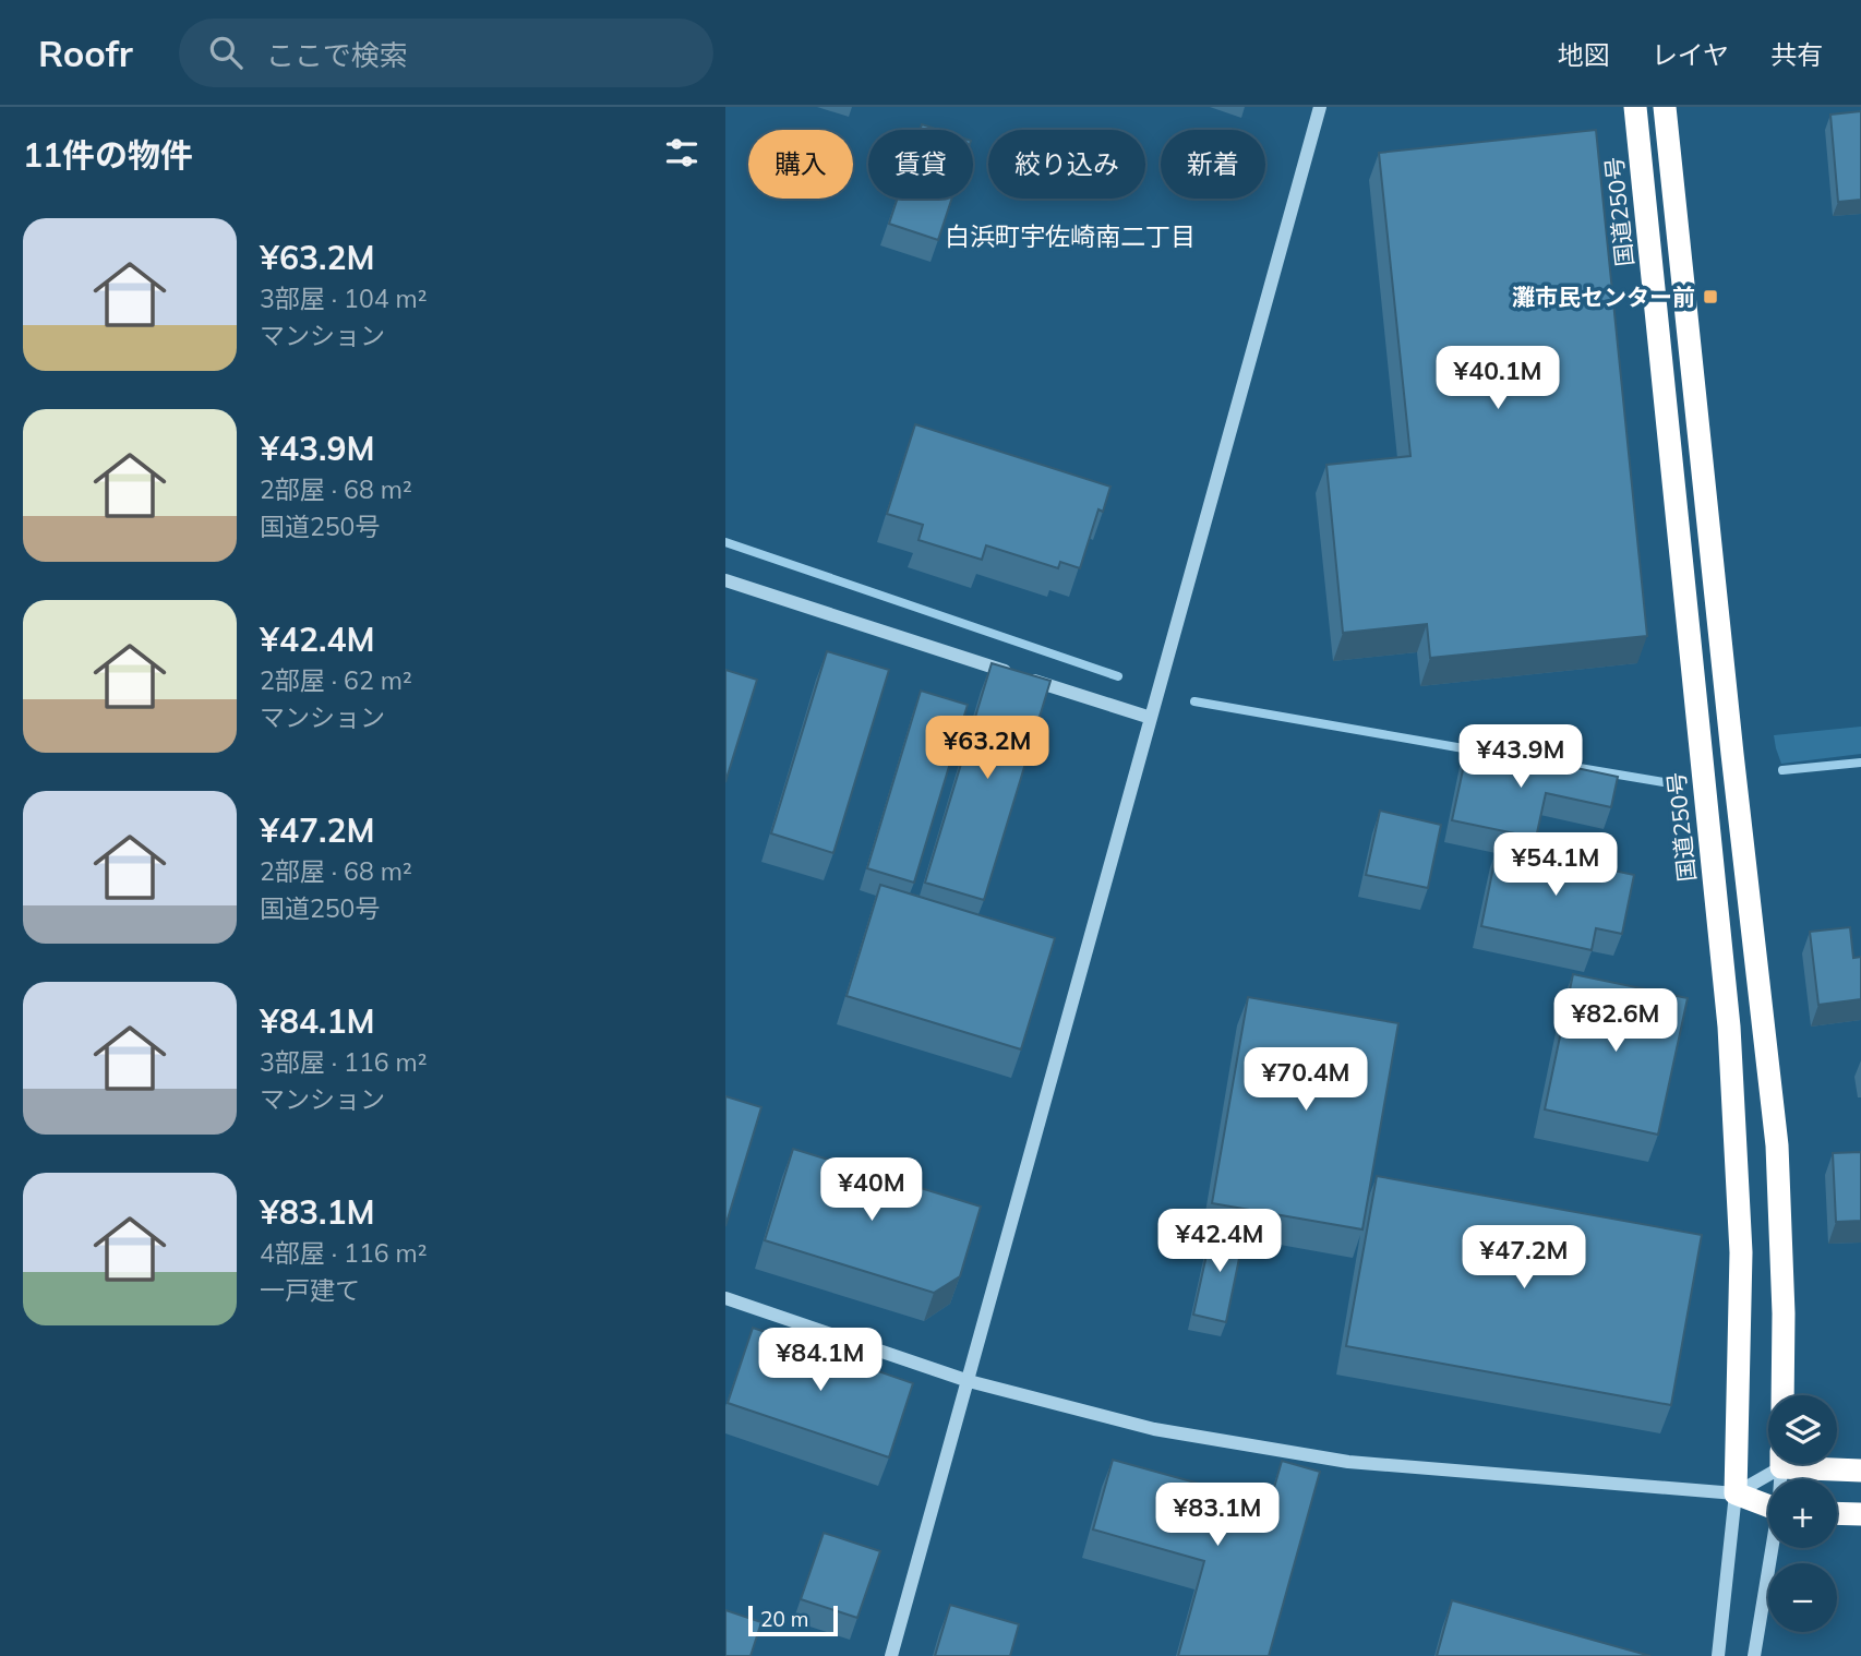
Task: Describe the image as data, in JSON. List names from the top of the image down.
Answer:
{
  "streets": {
    "highway": ["国道250号"]
  },
  "districts": ["白浜町宇佐崎南二丁目"],
  "places": {
    "transit": ["灘市民センター前"]
  },
  "scale_bar": "20 m",
  "page": {
    "header": "Roofr",
    "search": "ここで検索",
    "nav": ["地図", "レイヤ", "共有"],
    "heading": "11件の物件",
    "chip": [
      "購入",
      "賃貸",
      "絞り込み",
      "新着"
    ],
    "list": [
      {
        "name": "¥63.2M",
        "note": "3部屋 · 104 m² · マンション"
      },
      {
        "name": "¥43.9M",
        "note": "2部屋 · 68 m² · 国道250号"
      },
      {
        "name": "¥42.4M",
        "note": "2部屋 · 62 m² · マンション"
      },
      {
        "name": "¥47.2M",
        "note": "2部屋 · 68 m² · 国道250号"
      },
      {
        "name": "¥84.1M",
        "note": "3部屋 · 116 m² · マンション"
      },
      {
        "name": "¥83.1M",
        "note": "4部屋 · 116 m² · 一戸建て"
      }
    ],
    "price": [
      "¥40.1M",
      "¥63.2M",
      "¥43.9M",
      "¥54.1M",
      "¥82.6M",
      "¥70.4M",
      "¥40M",
      "¥42.4M",
      "¥47.2M",
      "¥84.1M",
      "¥83.1M"
    ],
    "map_buttons": ["+", "−"],
    "scale": "20 m"
  }
}
